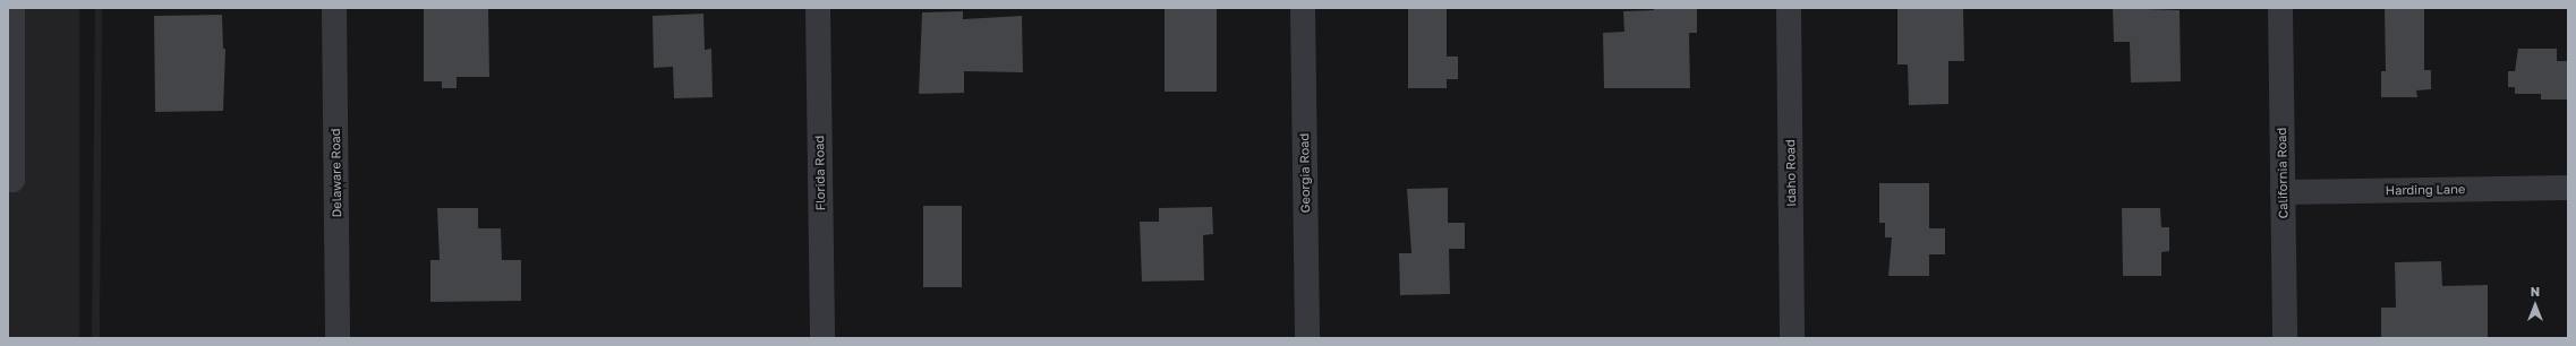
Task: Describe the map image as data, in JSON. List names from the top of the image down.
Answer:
{
  "streets": {
    "street": [
      "Delaware Road",
      "Florida Road",
      "Georgia Road",
      "Idaho Road",
      "California Road",
      "Harding Lane"
    ]
  },
  "crossings": [
    ["California Road", "Harding Lane"]
  ],
  "north": "top"
}
